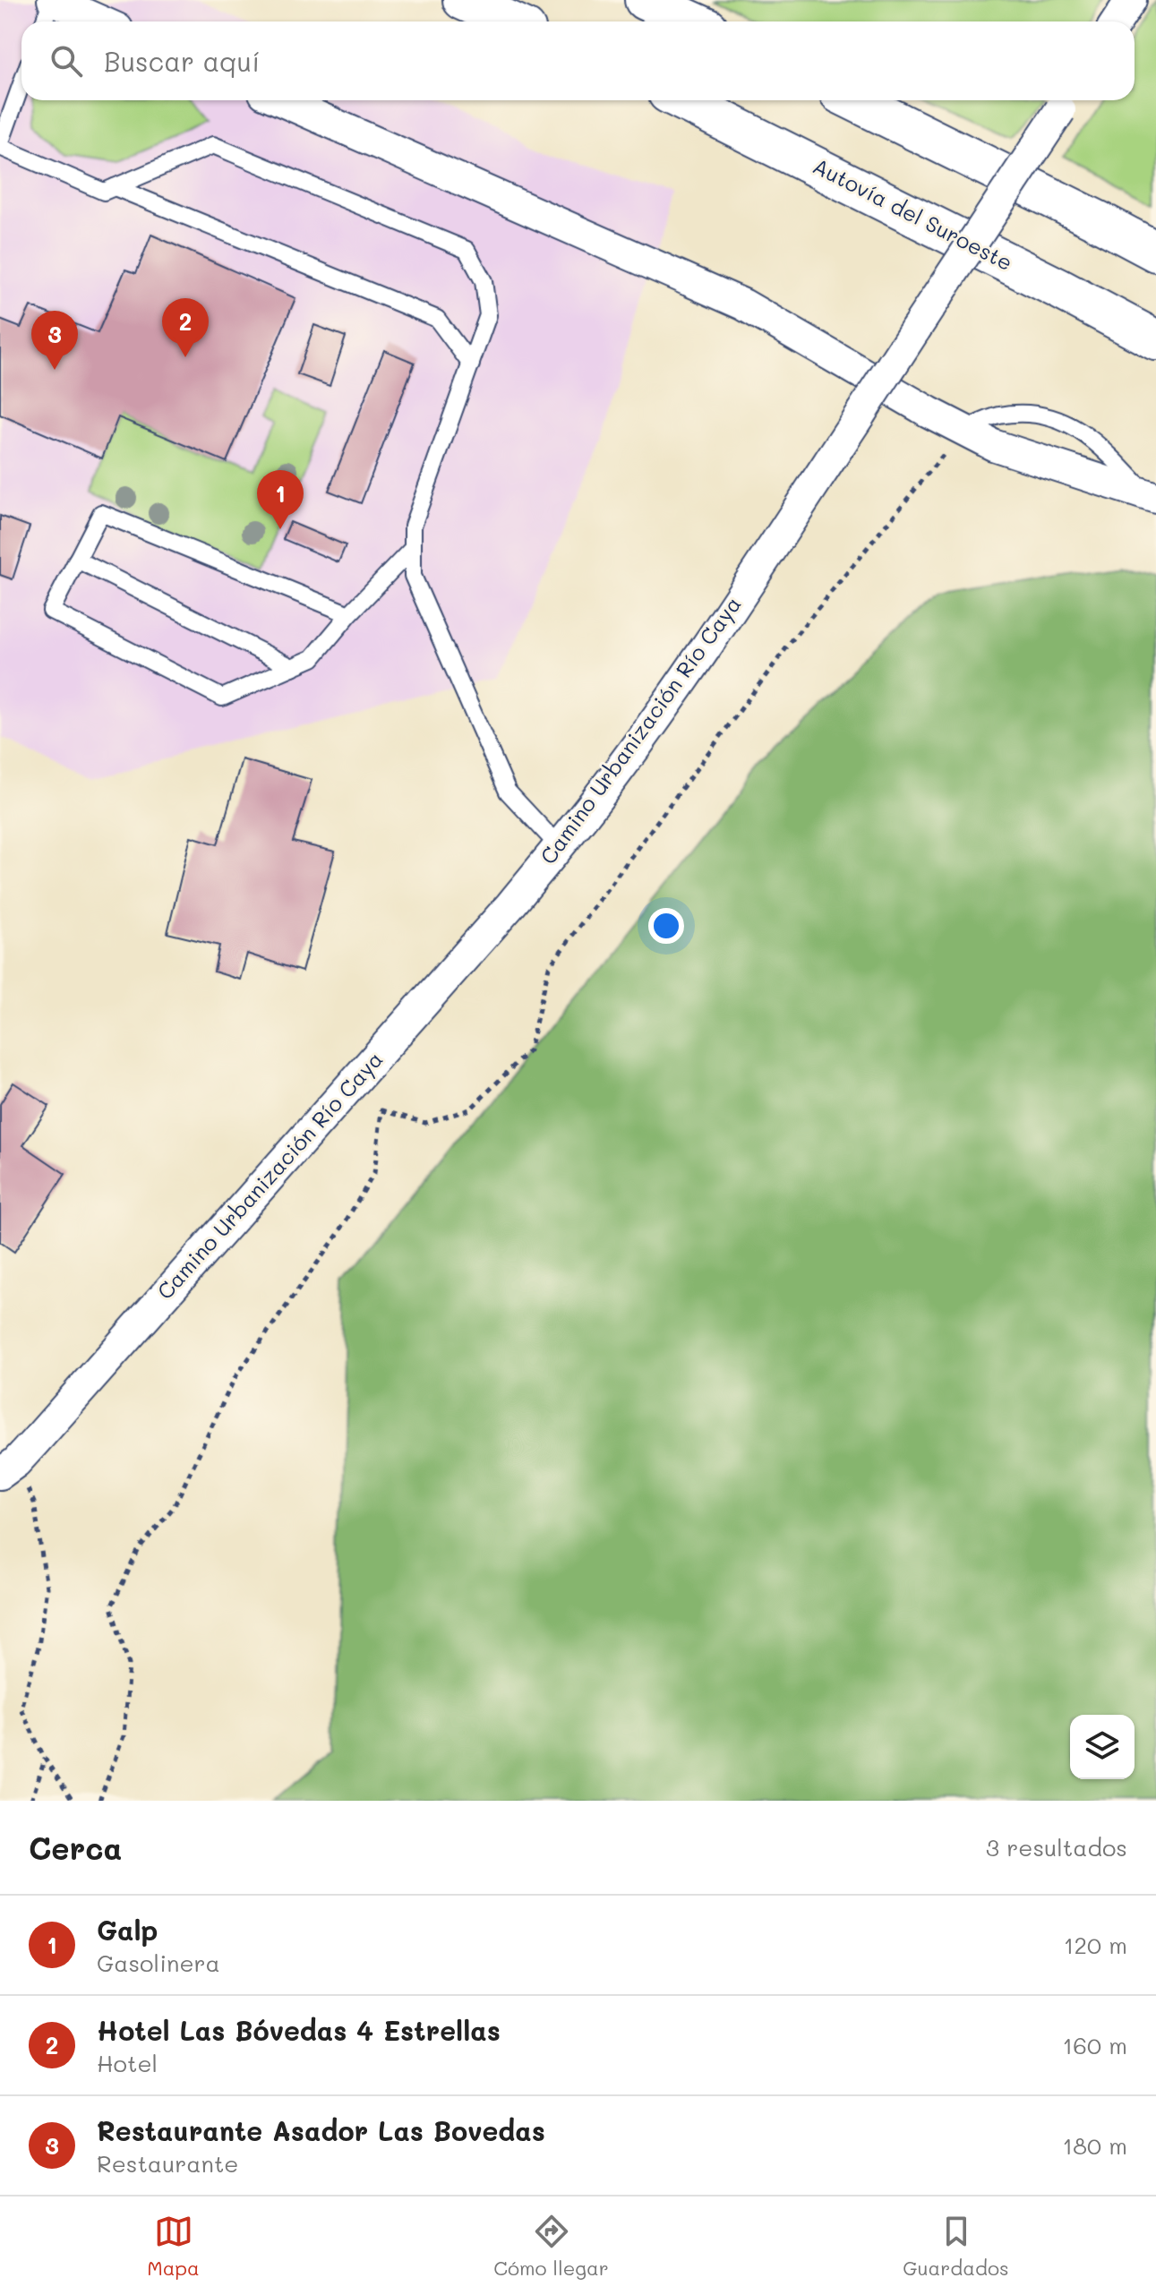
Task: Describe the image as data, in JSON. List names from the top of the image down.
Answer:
{
  "streets": {
    "highway": ["Autovía del Suroeste"],
    "street": ["Camino Urbanización Río Caya"]
  },
  "page": {
    "search": "Buscar aquí",
    "pins": ["2", "3", "1"],
    "heading": ["Cerca", "3 resultados"],
    "list": [
      {
        "mark": "1",
        "name": "Galp",
        "note": "Gasolinera",
        "value": "120 m"
      },
      {
        "mark": "2",
        "name": "Hotel Las Bóvedas 4 Estrellas",
        "note": "Hotel",
        "value": "160 m"
      },
      {
        "mark": "3",
        "name": "Restaurante Asador Las Bovedas",
        "note": "Restaurante",
        "value": "180 m"
      }
    ],
    "nav": ["Mapa", "Cómo llegar", "Guardados"]
  }
}
